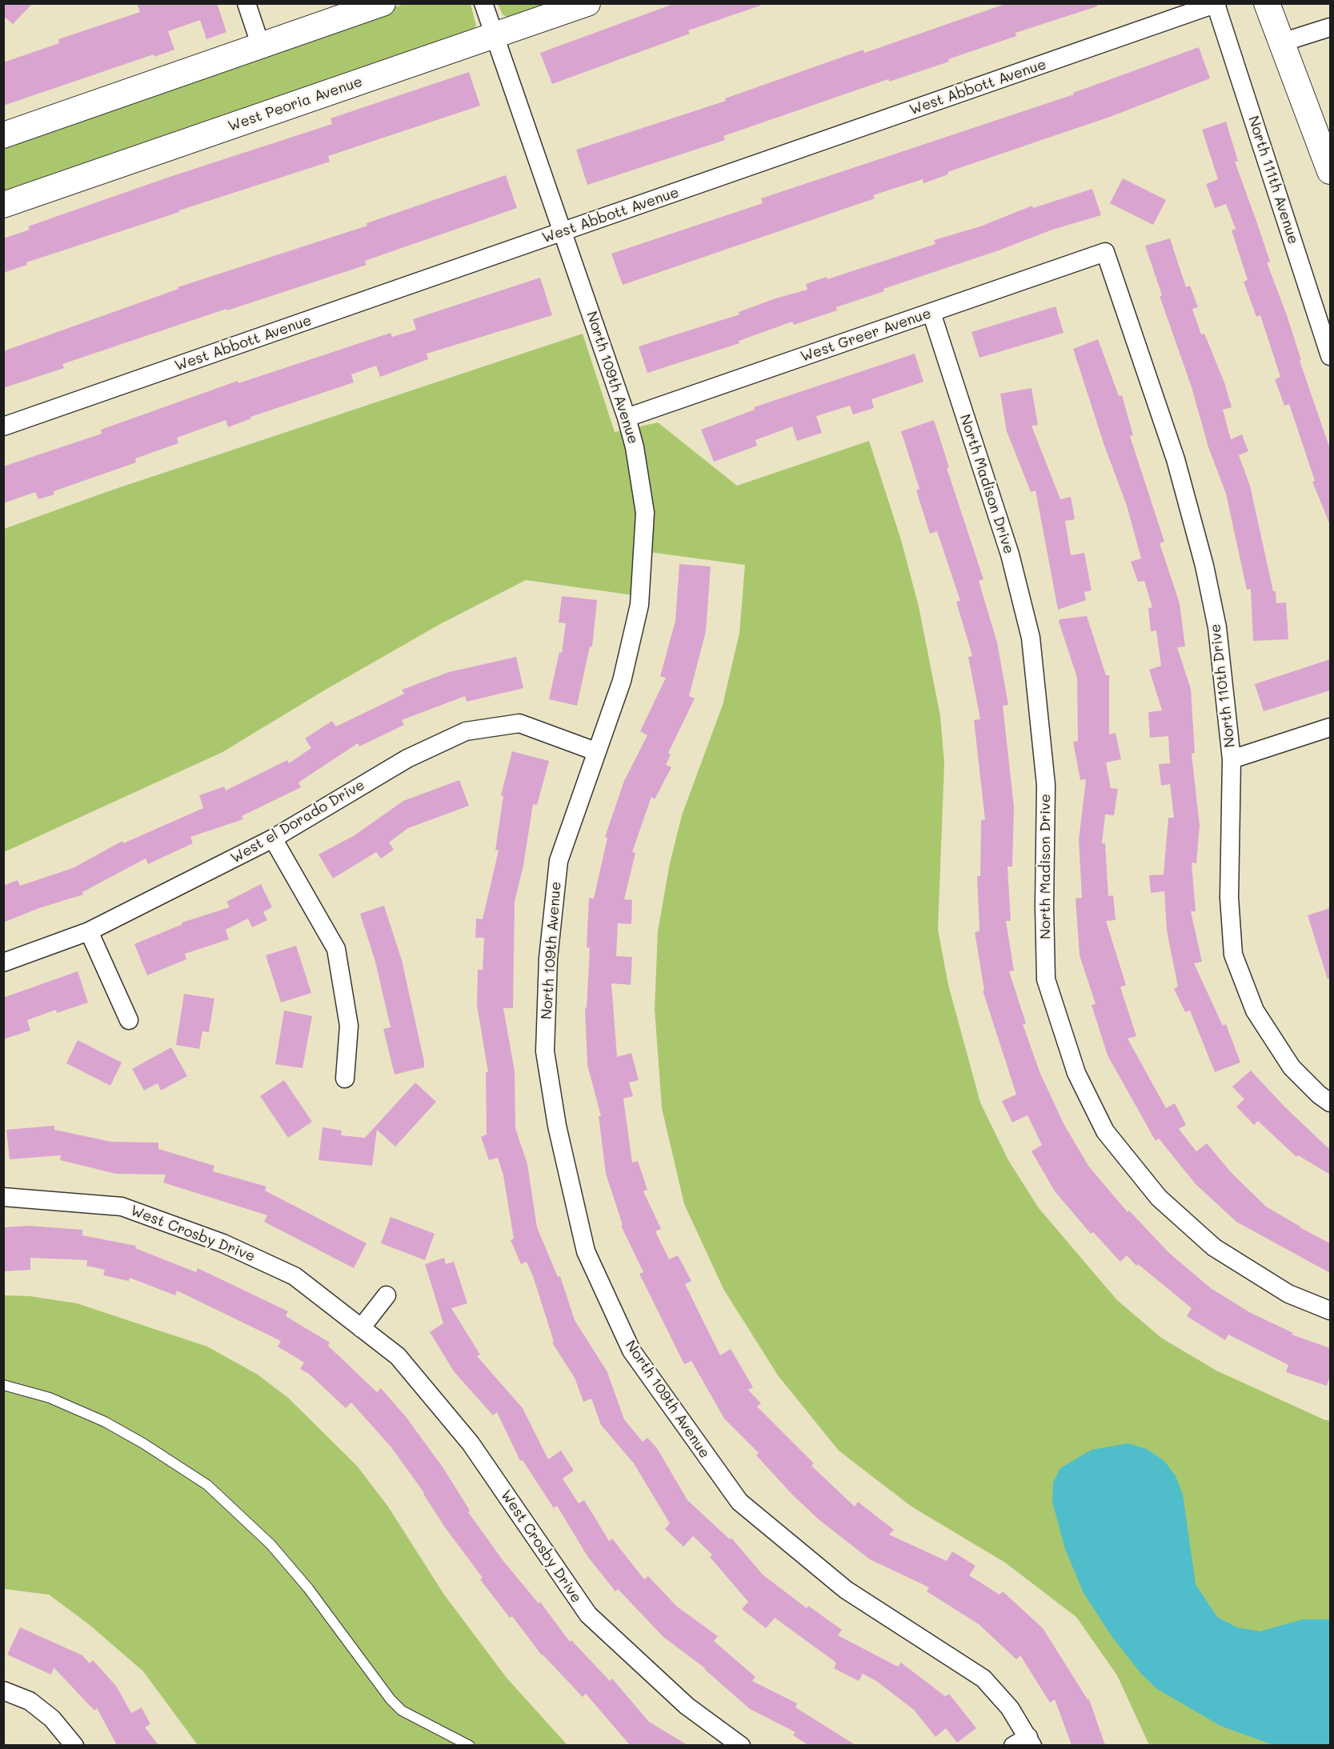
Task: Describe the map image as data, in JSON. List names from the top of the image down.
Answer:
{
  "streets": {
    "street": [
      "West Abbott Avenue",
      "West Peoria Avenue",
      "North 111th Avenue",
      "West Greer Avenue",
      "North 109th Avenue",
      "North Madison Drive",
      "North 110th Drive",
      "West el Dorado Drive",
      "West Crosby Drive"
    ]
  },
  "crossings": [
    ["West Abbott Avenue", "North 111th Avenue"],
    ["West Abbott Avenue", "North 109th Avenue"],
    ["West Peoria Avenue", "North 109th Avenue"],
    ["West Greer Avenue", "North 109th Avenue"],
    ["West Greer Avenue", "North Madison Drive"],
    ["West Greer Avenue", "North 110th Drive"],
    ["North 109th Avenue", "West el Dorado Drive"]
  ]
}
